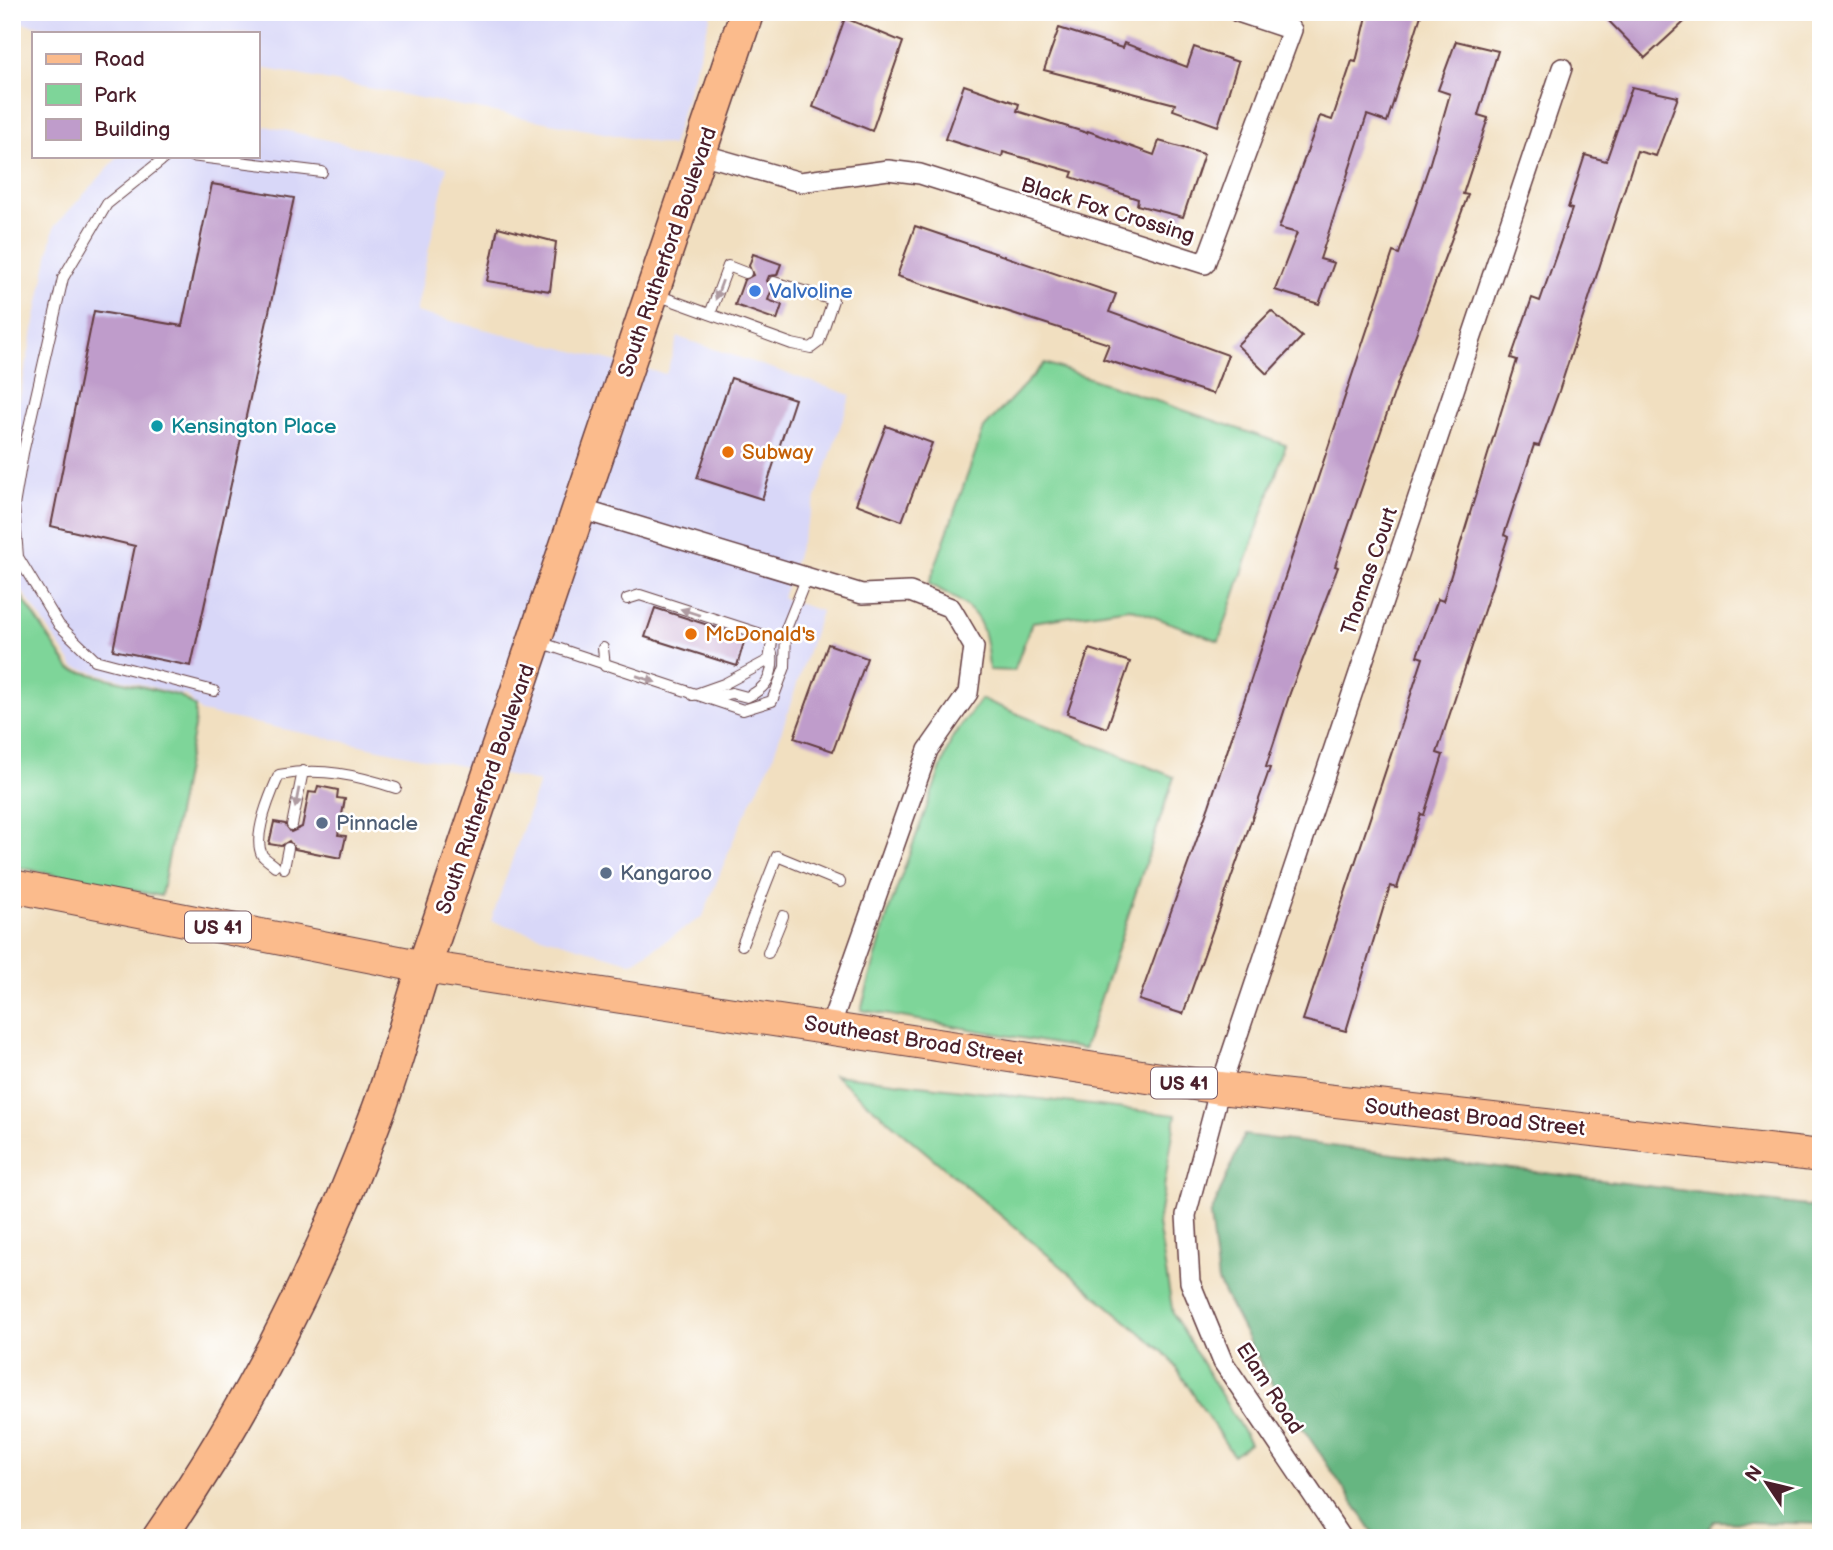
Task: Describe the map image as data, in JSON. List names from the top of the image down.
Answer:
{
  "streets": {
    "highway": ["South Rutherford Boulevard"],
    "main road": ["US 41", "Southeast Broad Street"],
    "street": ["Black Fox Crossing", "Thomas Court", "Elam Road"]
  },
  "crossings": [
    ["Black Fox Crossing", "South Rutherford Boulevard"],
    ["South Rutherford Boulevard", "Southeast Broad Street"],
    ["Thomas Court", "Southeast Broad Street"],
    ["Thomas Court", "Elam Road"],
    ["Southeast Broad Street", "Elam Road"]
  ],
  "places": [
    "Valvoline",
    "Kensington Place",
    "Subway",
    "McDonald's",
    "Pinnacle",
    "Kangaroo"
  ],
  "legend": ["Road", "Park", "Building"],
  "north": "top left"
}
